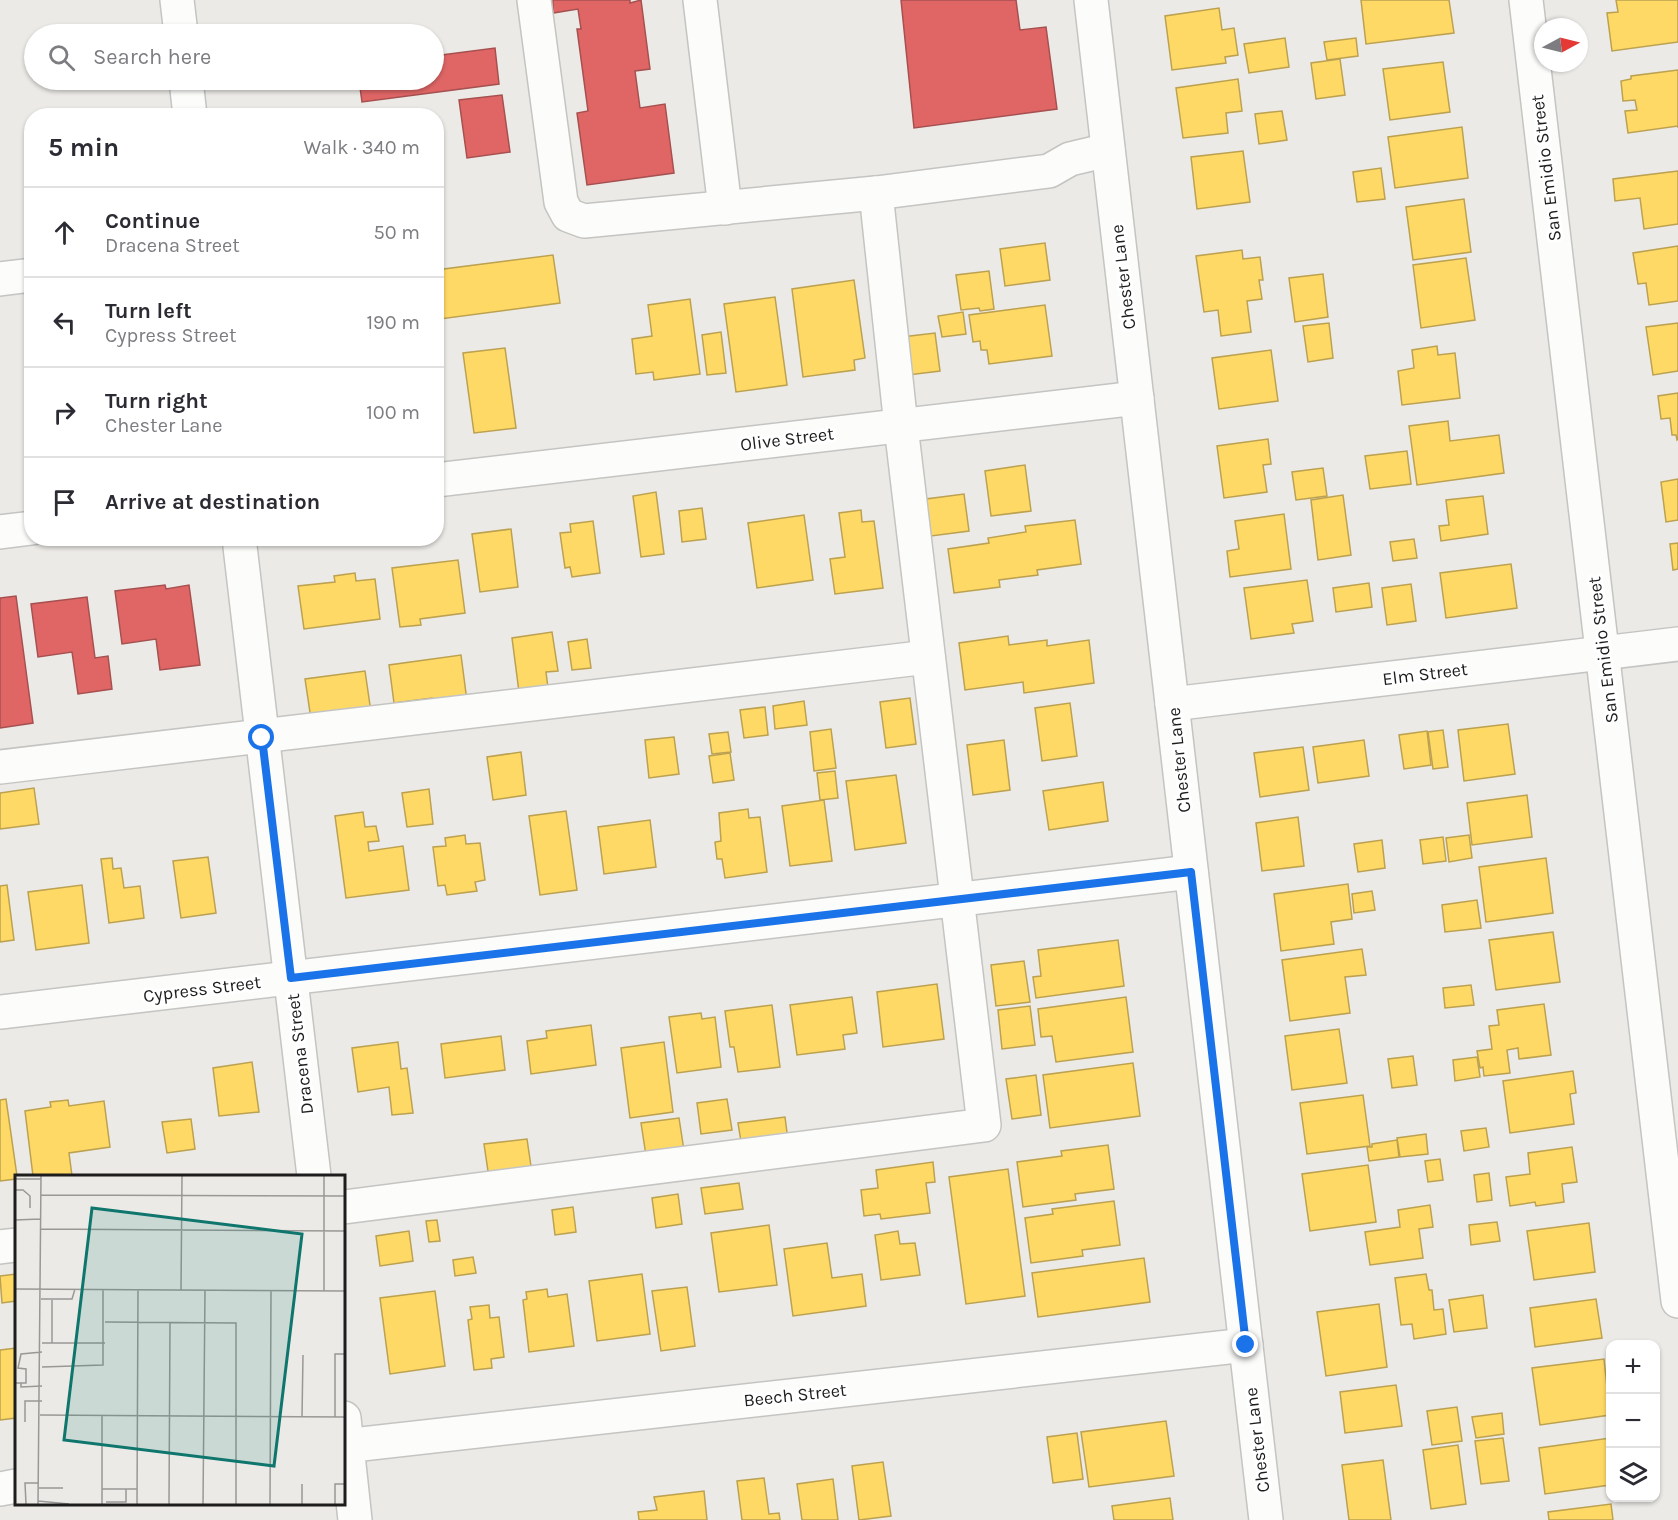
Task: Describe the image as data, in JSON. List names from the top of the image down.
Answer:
{
  "streets": {
    "street": [
      "San Emidio Street",
      "Chester Lane",
      "Olive Street",
      "Elm Street",
      "Cypress Street",
      "Dracena Street",
      "Beech Street"
    ]
  },
  "crossings": [
    ["San Emidio Street", "Elm Street"],
    ["Chester Lane", "Olive Street"],
    ["Chester Lane", "Elm Street"],
    ["Chester Lane", "Cypress Street"],
    ["Chester Lane", "Beech Street"],
    ["Cypress Street", "Dracena Street"]
  ],
  "north": "right",
  "page": {
    "search": "Search here",
    "heading": ["5 min", "Walk · 340 m"],
    "list": [
      ["Continue", "Dracena Street", "50 m"],
      ["Turn left", "Cypress Street", "190 m"],
      ["Turn right", "Chester Lane", "100 m"],
      "Arrive at destination"
    ],
    "map_buttons": ["+", "−"]
  }
}
